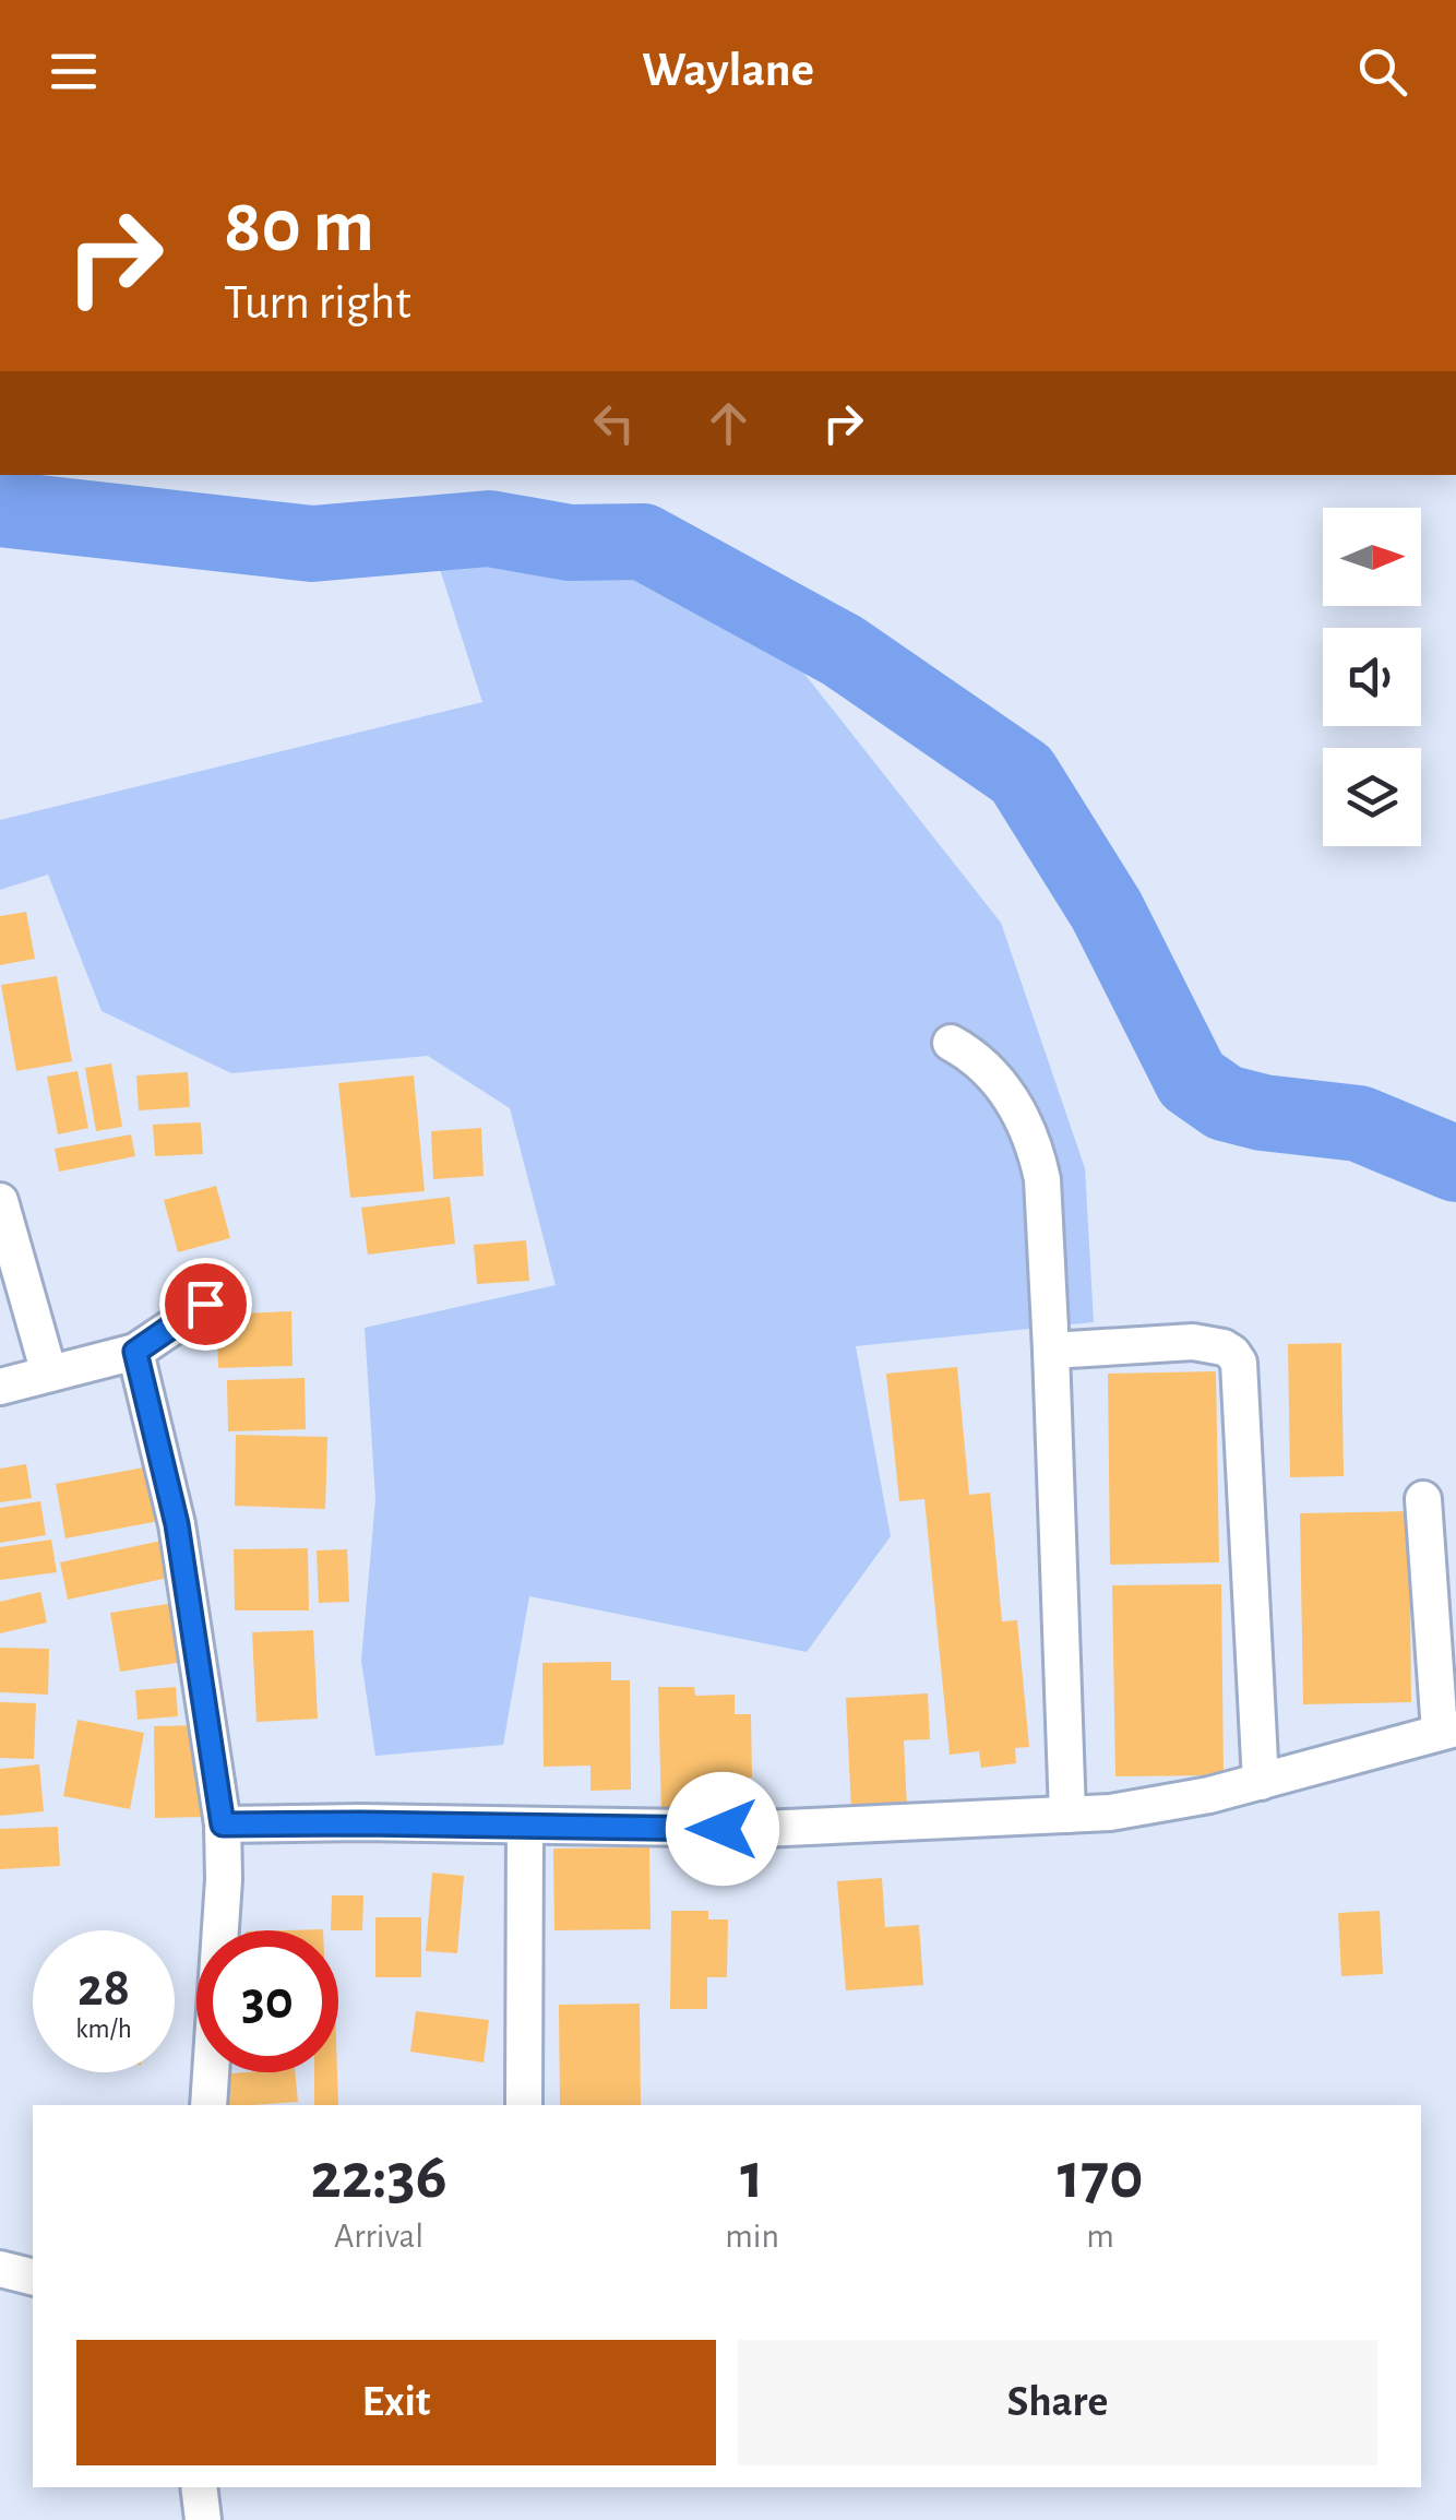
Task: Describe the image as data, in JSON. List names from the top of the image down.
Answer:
{
  "north": "right",
  "page": {
    "header": "Waylane",
    "turn": ["80 m", "Turn right"],
    "speed": "28 km/h",
    "limit": "30",
    "eta": [
      "22:36",
      "Arrival",
      "1",
      "min",
      "170",
      "m"
    ],
    "buttons": ["Exit", "Share"]
  }
}
